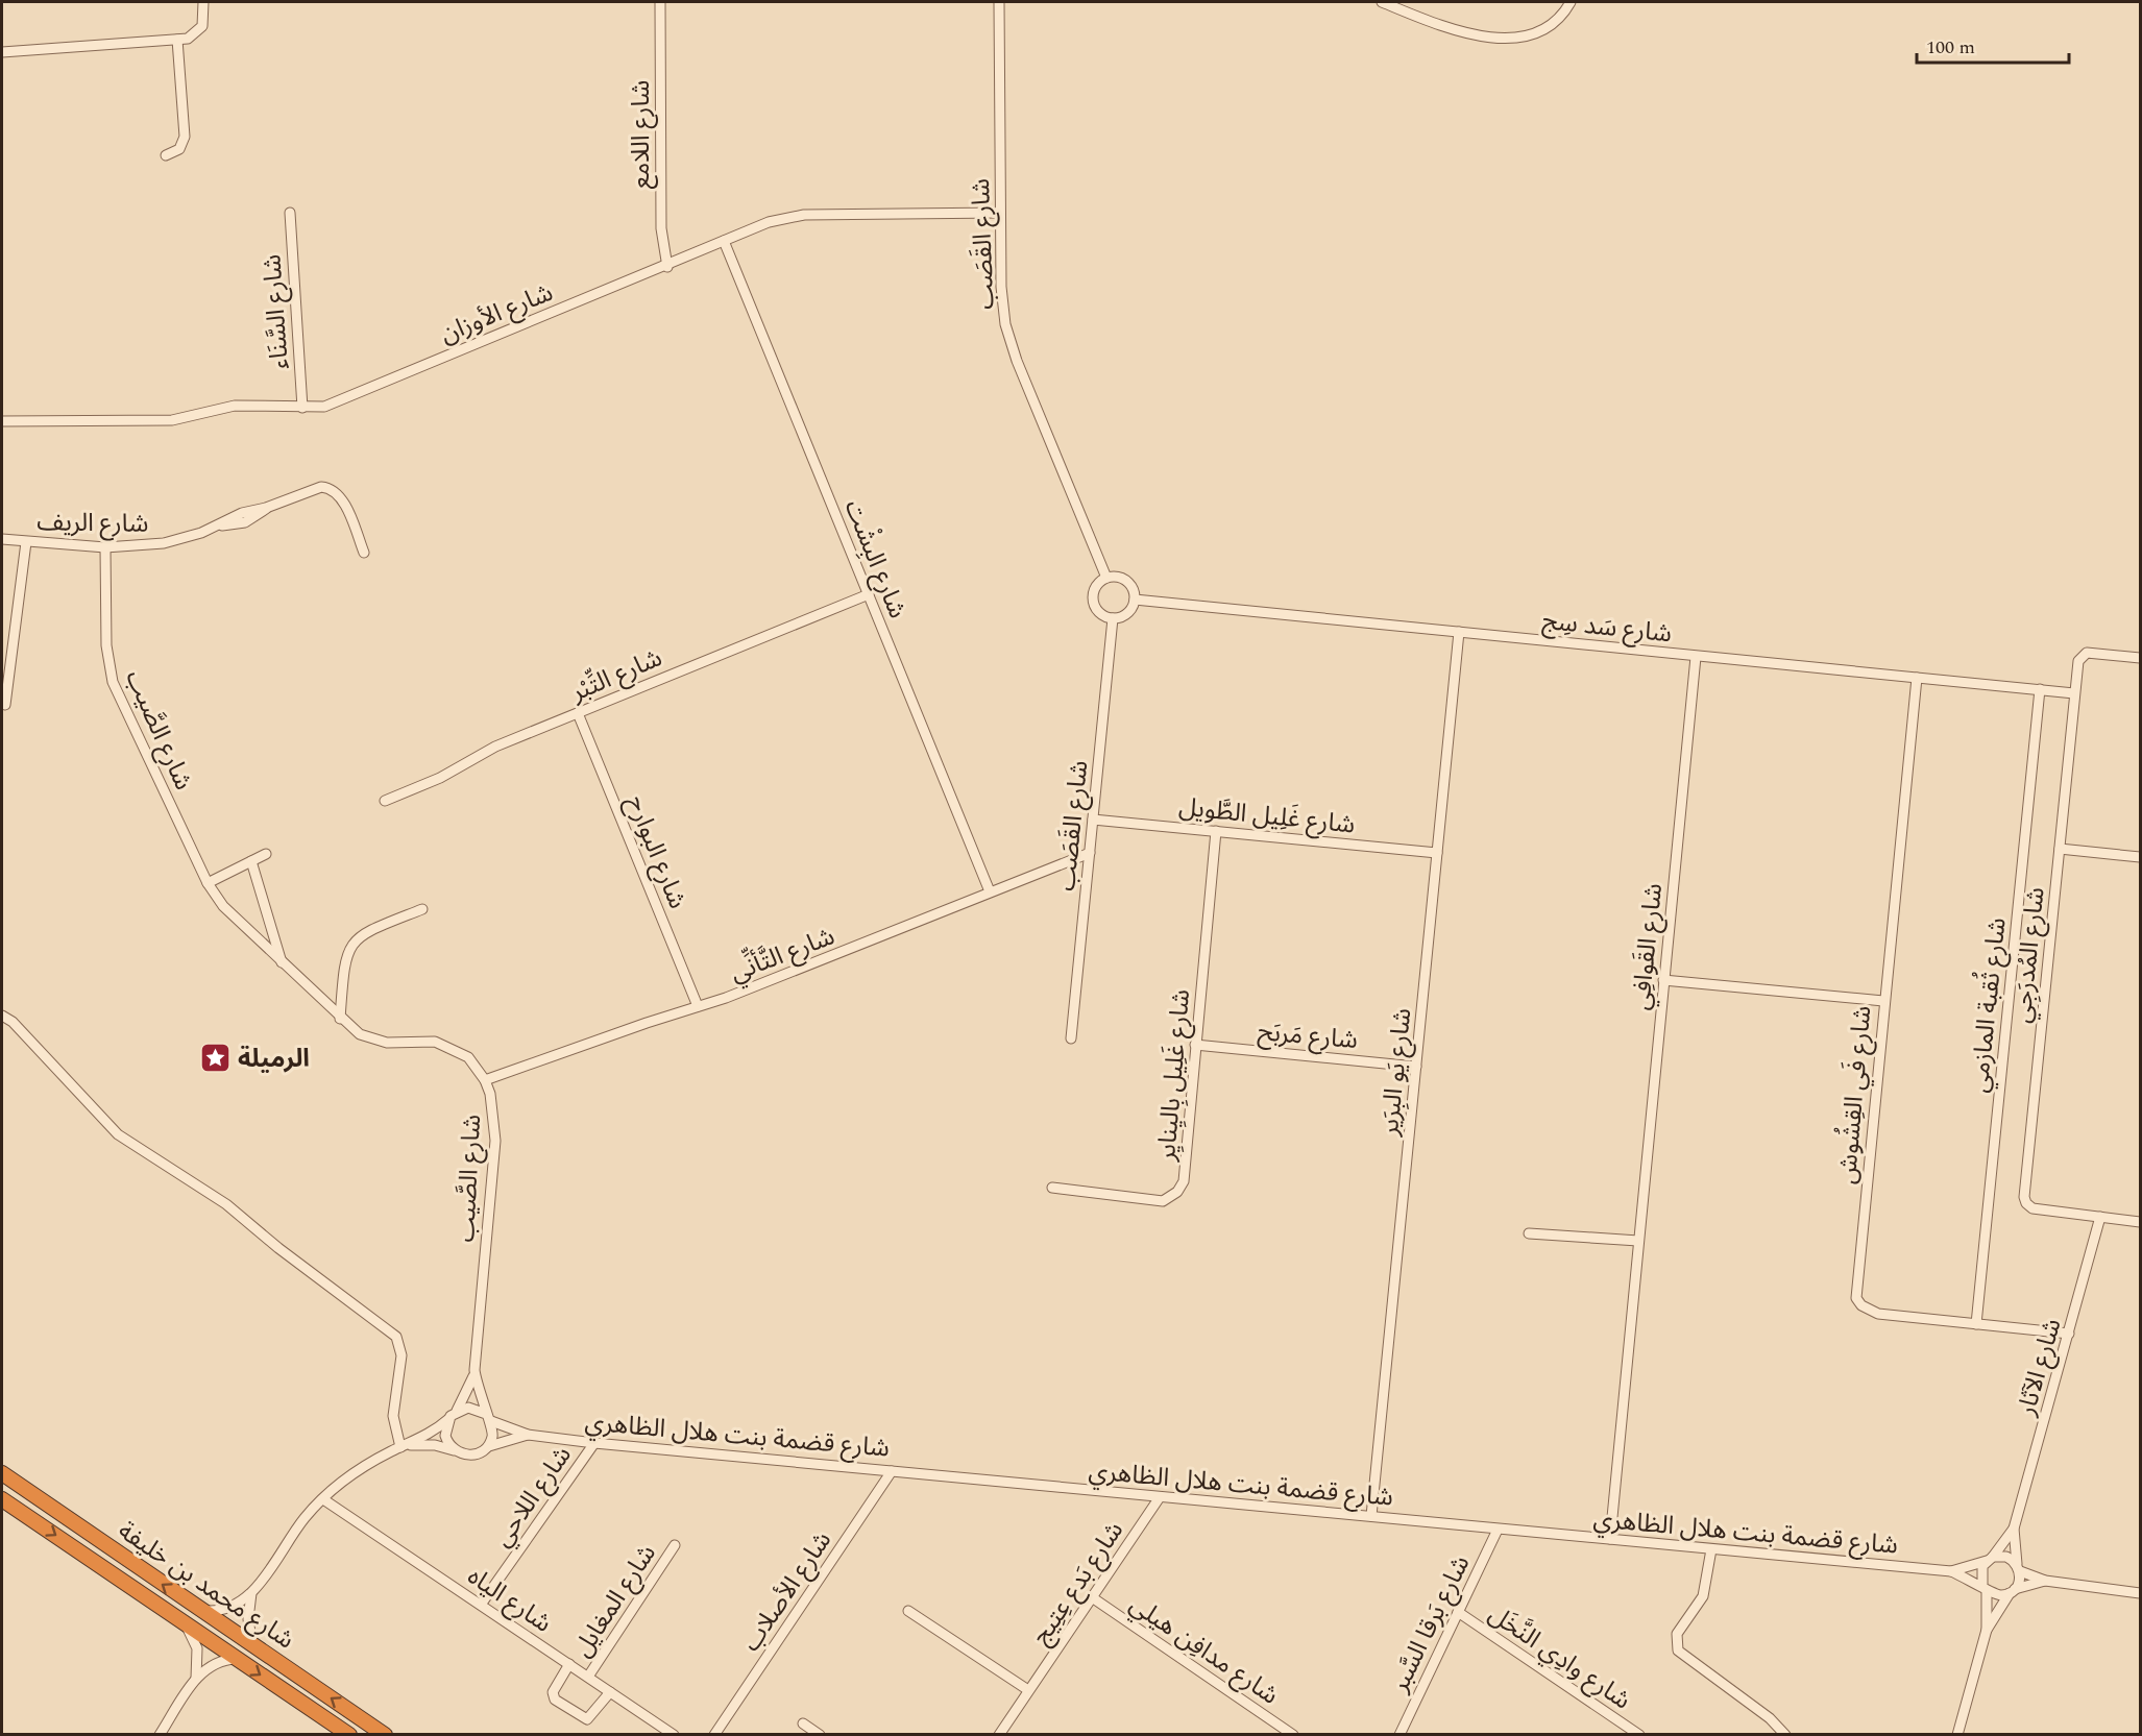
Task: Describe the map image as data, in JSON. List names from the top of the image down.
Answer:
{
  "streets": {
    "highway": ["شارع محمد بن خليفة"],
    "street": [
      "شارع اللامع",
      "شارع القَصَب",
      "شارع السَّنَاء",
      "شارع الأوزان",
      "شارع الريف",
      "شارع البِشْت",
      "شارع سَد سِج",
      "شارع التِّبْر",
      "شارع الصَّيب",
      "شارع غَلِيل الطَّويل",
      "شارع البوارح",
      "شارع القَوافِي",
      "شارع التَّأنِّي",
      "شارع المُدرَجِي",
      "شارع ثُقبة المازمي",
      "شارع مَربَح",
      "شارع يَو البِرَير",
      "شارع غَلِيل بِاليِنايِر",
      "شارع فَي القِشُوش",
      "شارع الآثار",
      "شارع قضمة بنت هلال الظاهري",
      "شارع اللاحي",
      "شارع بَدع عِتِيج",
      "شارع الأصلاب",
      "شارع الياه",
      "شارع المغايل",
      "شارع بَرقا السَّبر",
      "شارع مدافِن هيلي",
      "شارع وادِي النَّخَل"
    ]
  },
  "crossings": [
    ["شارع اللامع", "شارع الأوزان"],
    ["شارع القَصَب", "شارع الأوزان"],
    ["شارع القَصَب", "شارع سَد سِج"],
    ["شارع القَصَب", "شارع غَلِيل الطَّويل"],
    ["شارع القَصَب", "شارع التَّأنِّي"],
    ["شارع السَّنَاء", "شارع الأوزان"],
    ["شارع الأوزان", "شارع البِشْت"],
    ["شارع الريف", "شارع الصَّيب"],
    ["شارع البِشْت", "شارع التِّبْر"],
    ["شارع البِشْت", "شارع التَّأنِّي"],
    ["شارع سَد سِج", "شارع القَوافِي"],
    ["شارع سَد سِج", "شارع المُدرَجِي"],
    ["شارع سَد سِج", "شارع ثُقبة المازمي"],
    ["شارع سَد سِج", "شارع يَو البِرَير"],
    ["شارع سَد سِج", "شارع فَي القِشُوش"],
    ["شارع التِّبْر", "شارع البوارح"],
    ["شارع الصَّيب", "شارع التَّأنِّي"],
    ["شارع الصَّيب", "شارع قضمة بنت هلال الظاهري"],
    ["شارع غَلِيل الطَّويل", "شارع يَو البِرَير"],
    ["شارع غَلِيل الطَّويل", "شارع غَلِيل بِاليِنايِر"],
    ["شارع البوارح", "شارع التَّأنِّي"],
    ["شارع القَوافِي", "شارع قضمة بنت هلال الظاهري"],
    ["شارع المُدرَجِي", "شارع الآثار"],
    ["شارع ثُقبة المازمي", "شارع فَي القِشُوش"],
    ["شارع مَربَح", "شارع يَو البِرَير"],
    ["شارع مَربَح", "شارع غَلِيل بِاليِنايِر"],
    ["شارع يَو البِرَير", "شارع قضمة بنت هلال الظاهري"],
    ["شارع فَي القِشُوش", "شارع الآثار"],
    ["شارع الآثار", "شارع قضمة بنت هلال الظاهري"],
    ["شارع قضمة بنت هلال الظاهري", "شارع اللاحي"],
    ["شارع قضمة بنت هلال الظاهري", "شارع بَدع عِتِيج"],
    ["شارع قضمة بنت هلال الظاهري", "شارع الأصلاب"],
    ["شارع قضمة بنت هلال الظاهري", "شارع بَرقا السَّبر"],
    ["شارع اللاحي", "شارع الياه"],
    ["شارع بَدع عِتِيج", "شارع مدافِن هيلي"],
    ["شارع الياه", "شارع المغايل"],
    ["شارع بَرقا السَّبر", "شارع وادِي النَّخَل"]
  ],
  "places": {
    "place": ["الرميلة"]
  },
  "scale_bar": "100 m"
}
